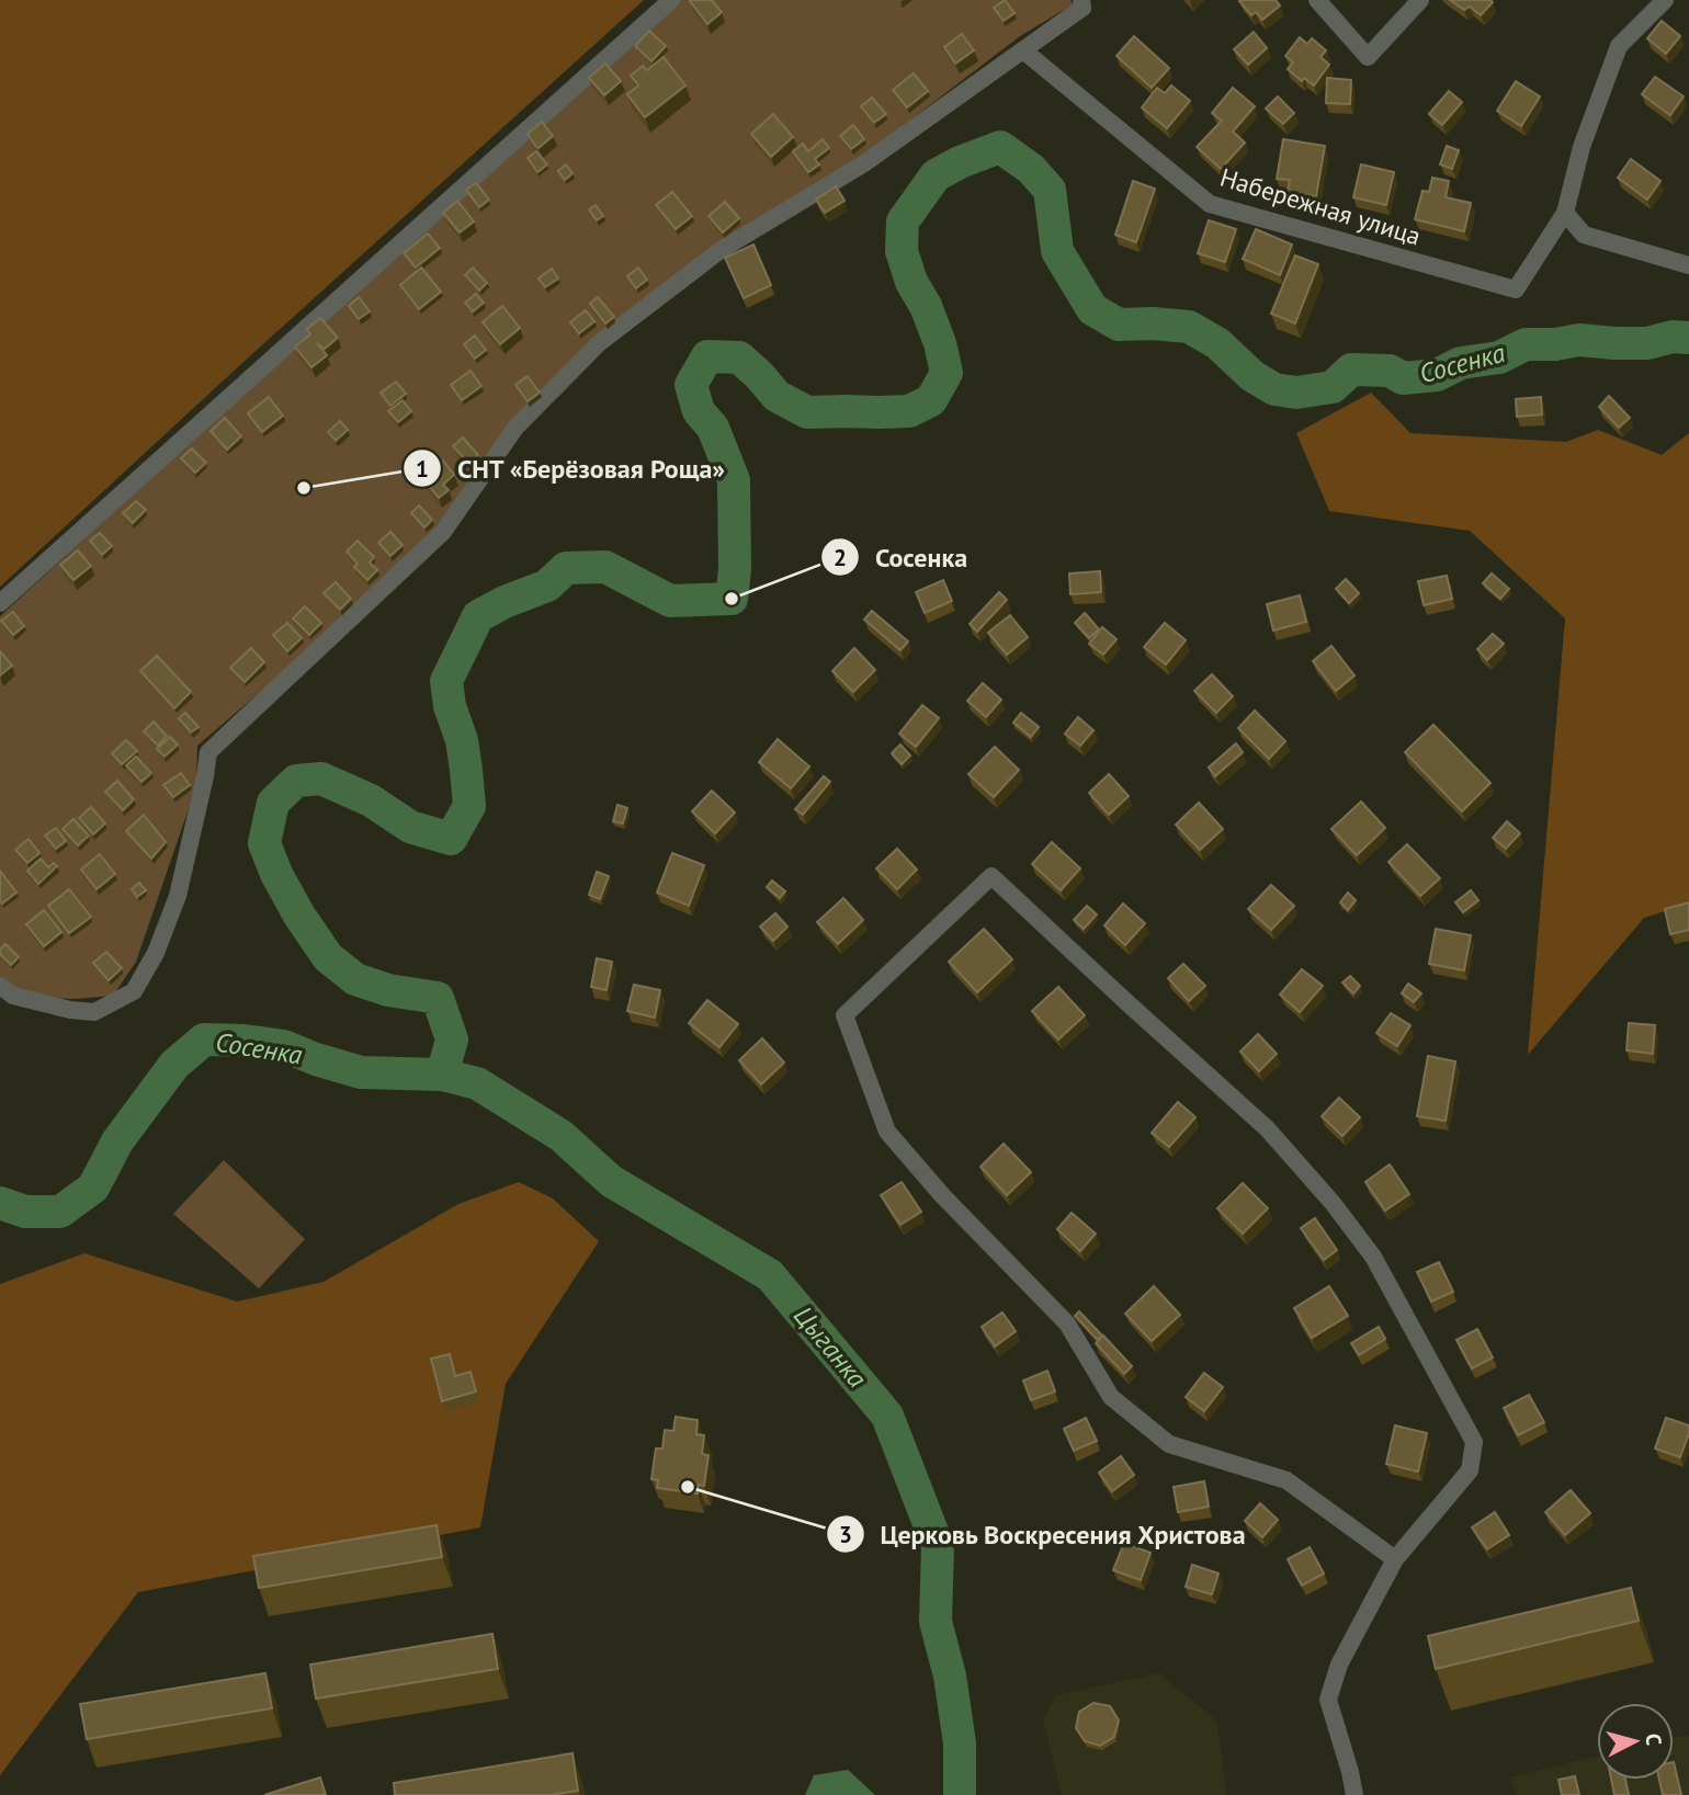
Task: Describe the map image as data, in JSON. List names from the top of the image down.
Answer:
{
  "streets": {
    "street": ["Набережная улица"]
  },
  "water": ["Сосенка", "Цыганка"],
  "places": ["СНТ «Берёзовая Роща»", "Сосенка", "Церковь Воскресения Христова"],
  "north": "right"
}
